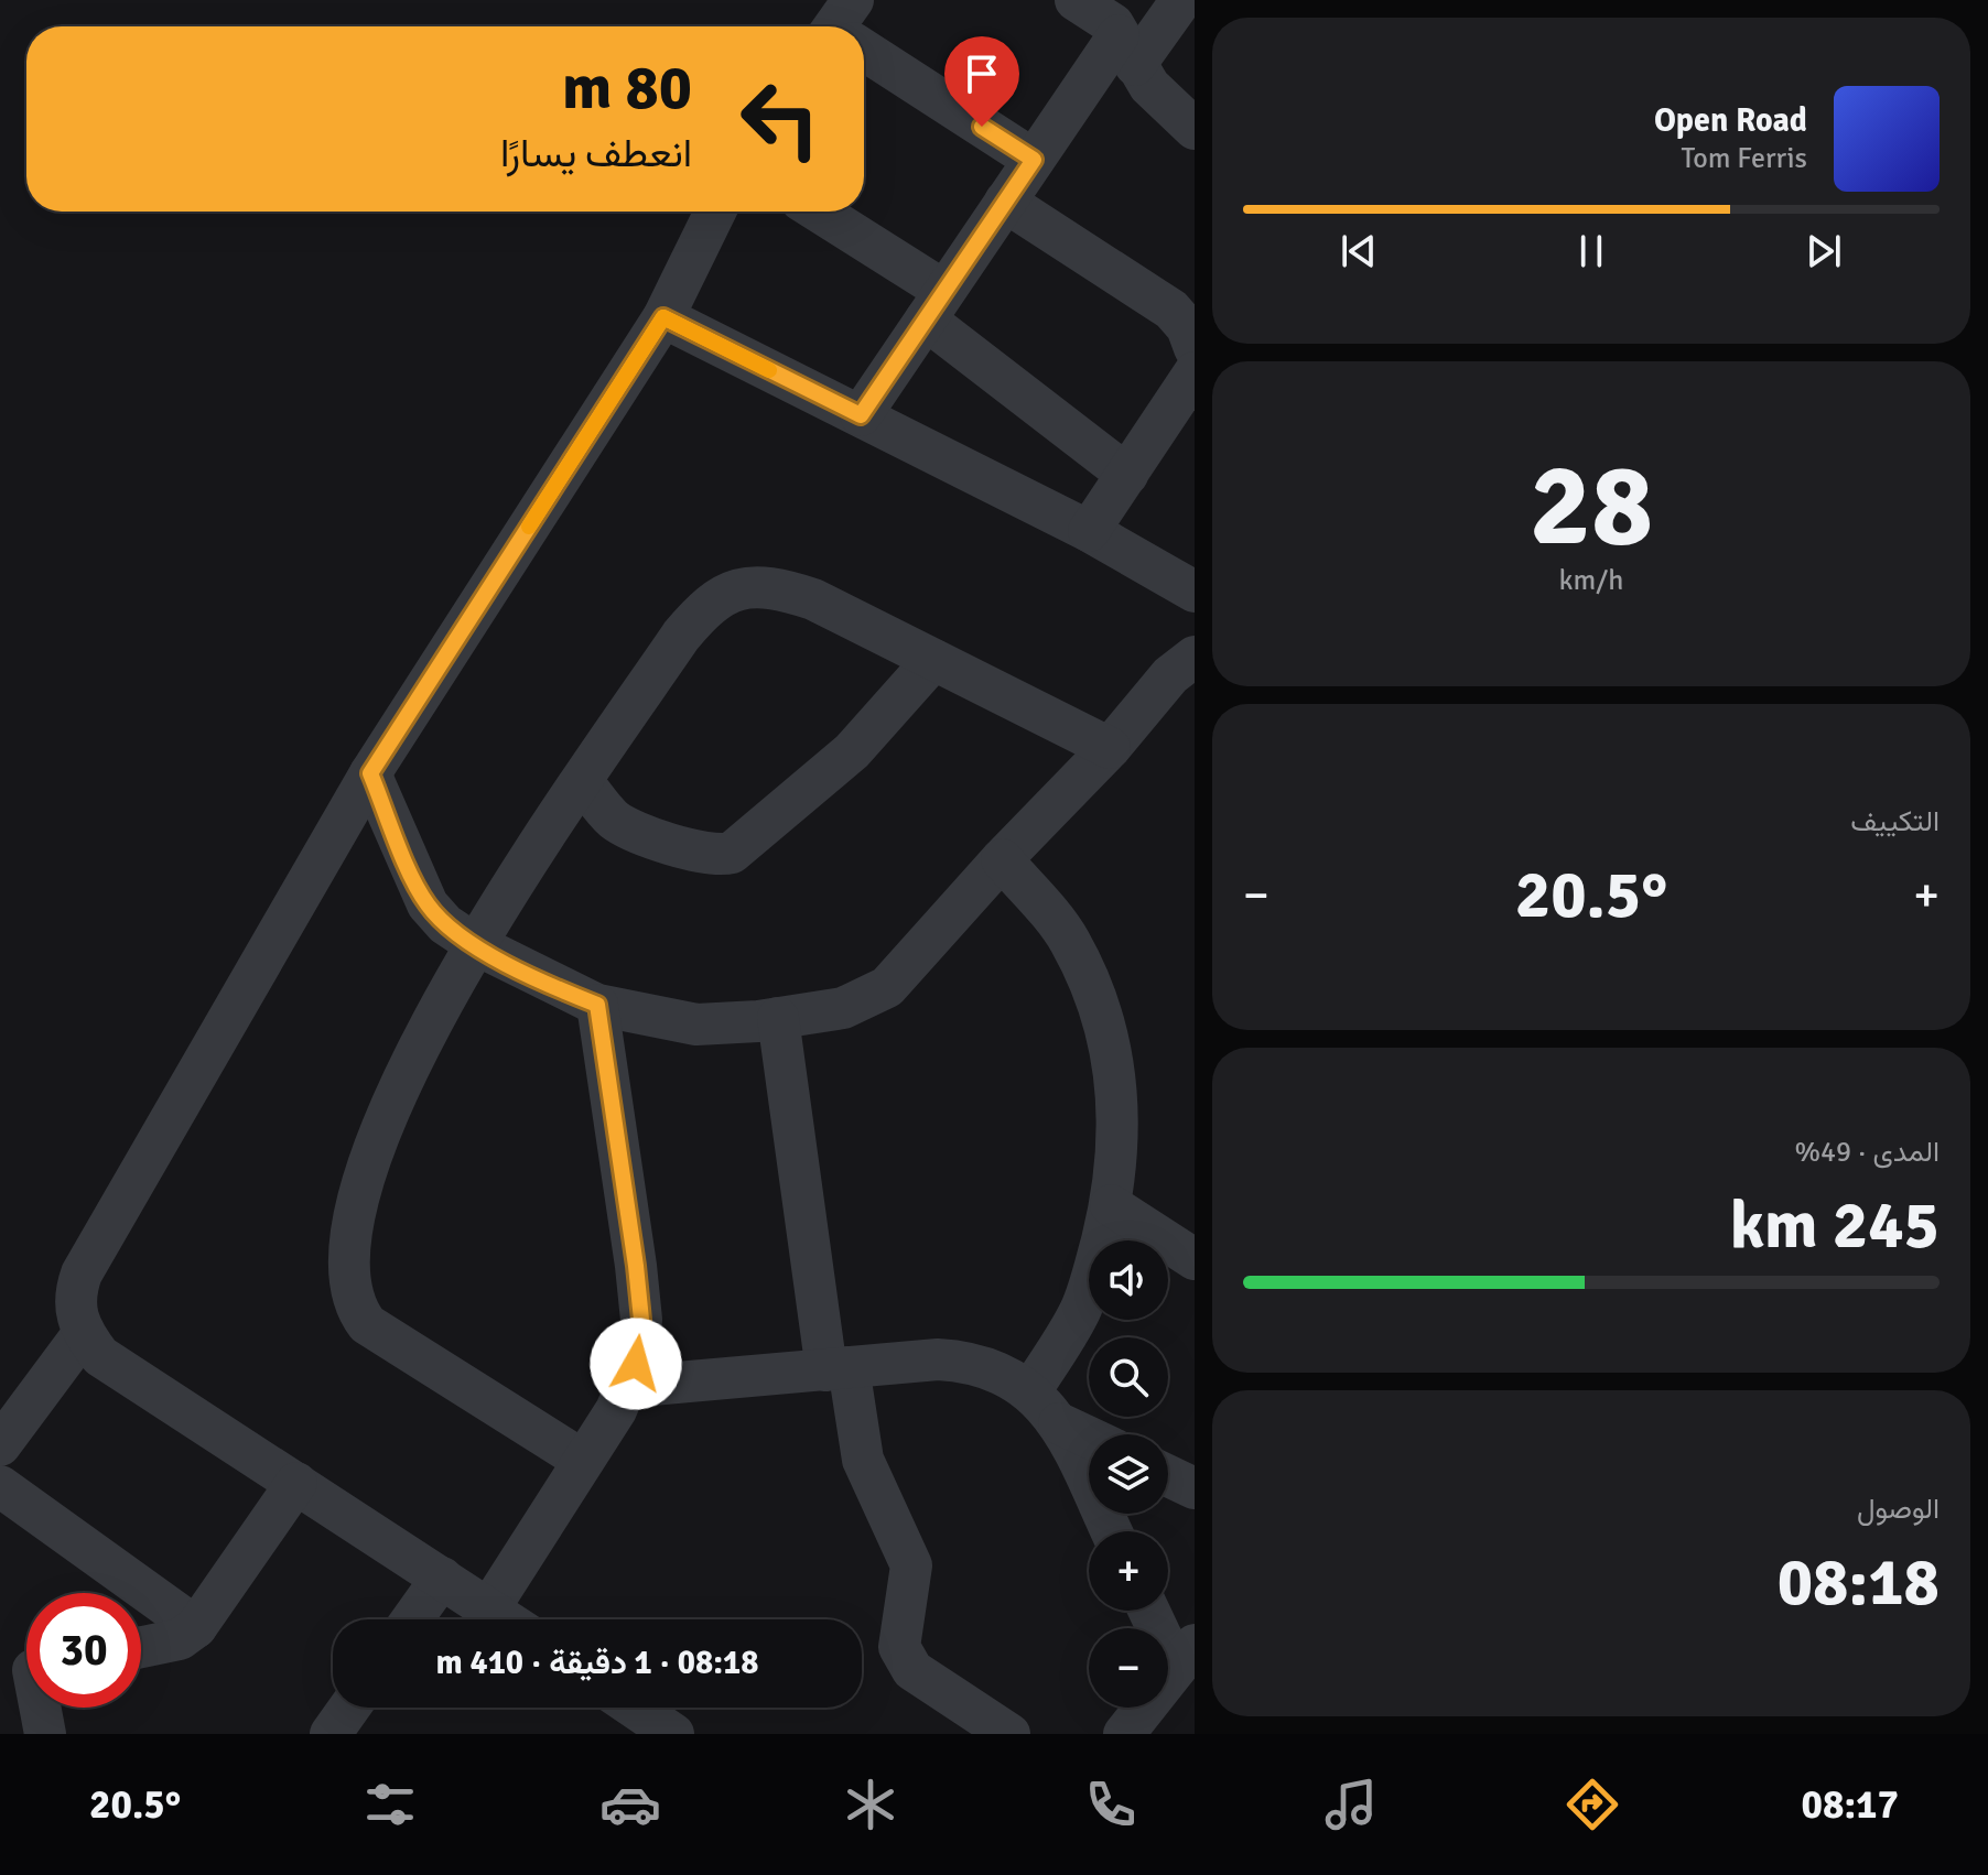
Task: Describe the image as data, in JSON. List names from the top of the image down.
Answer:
{
  "page": {
    "turn": ["80 m", "انعطف يسارًا"],
    "song": ["Open Road", "Tom Ferris"],
    "tile": [
      ["28", "km/h"],
      "التكييف",
      ["المدى · 49%", "245 km"],
      ["الوصول", "08:18"]
    ],
    "heat": ["−", "20.5°", "+"],
    "map_buttons": ["+", "−"],
    "limit": "30",
    "trip": "08:18 · 1 دقيقة · 410 m",
    "tabs": ["08:17", "20.5°"]
  }
}
